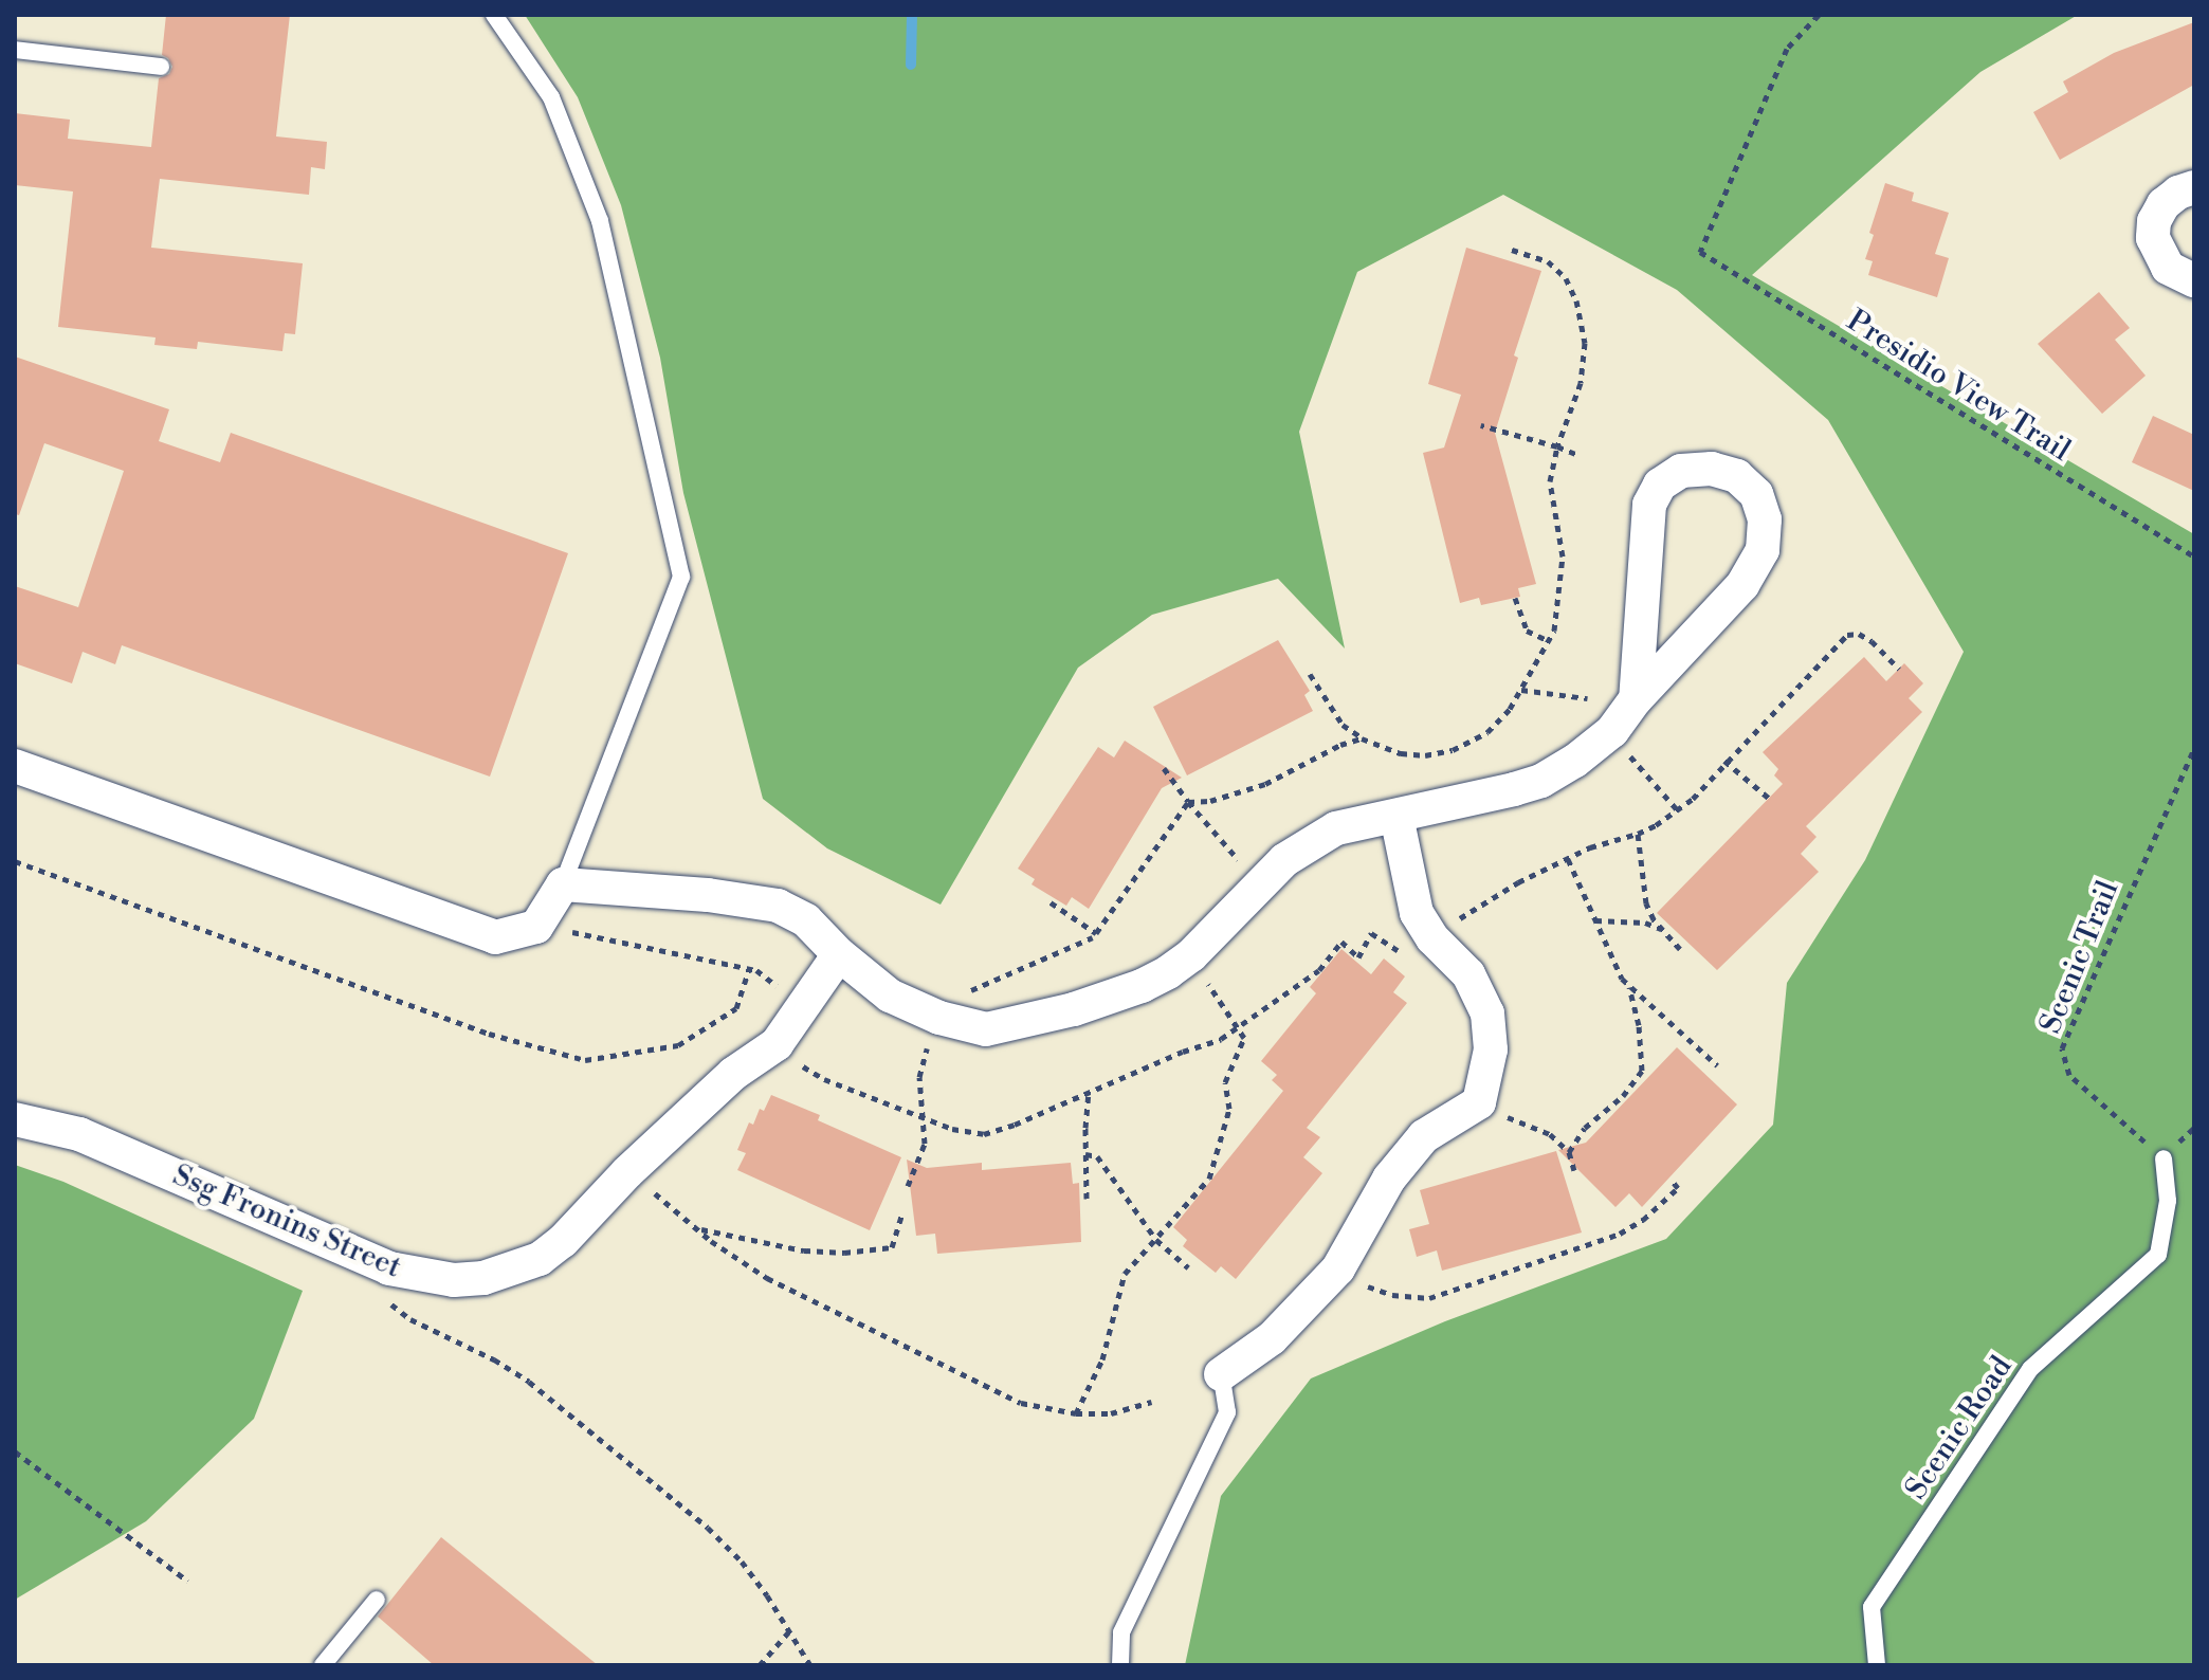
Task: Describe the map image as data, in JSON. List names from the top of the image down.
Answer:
{
  "streets": {
    "street": ["Ssg Fronins Street"],
    "lane": ["Scenic Road"],
    "path": ["Presidio View Trail", "Scenic Trail"]
  },
  "crossings": [
    ["Scenic Trail", "Scenic Road"]
  ]
}
